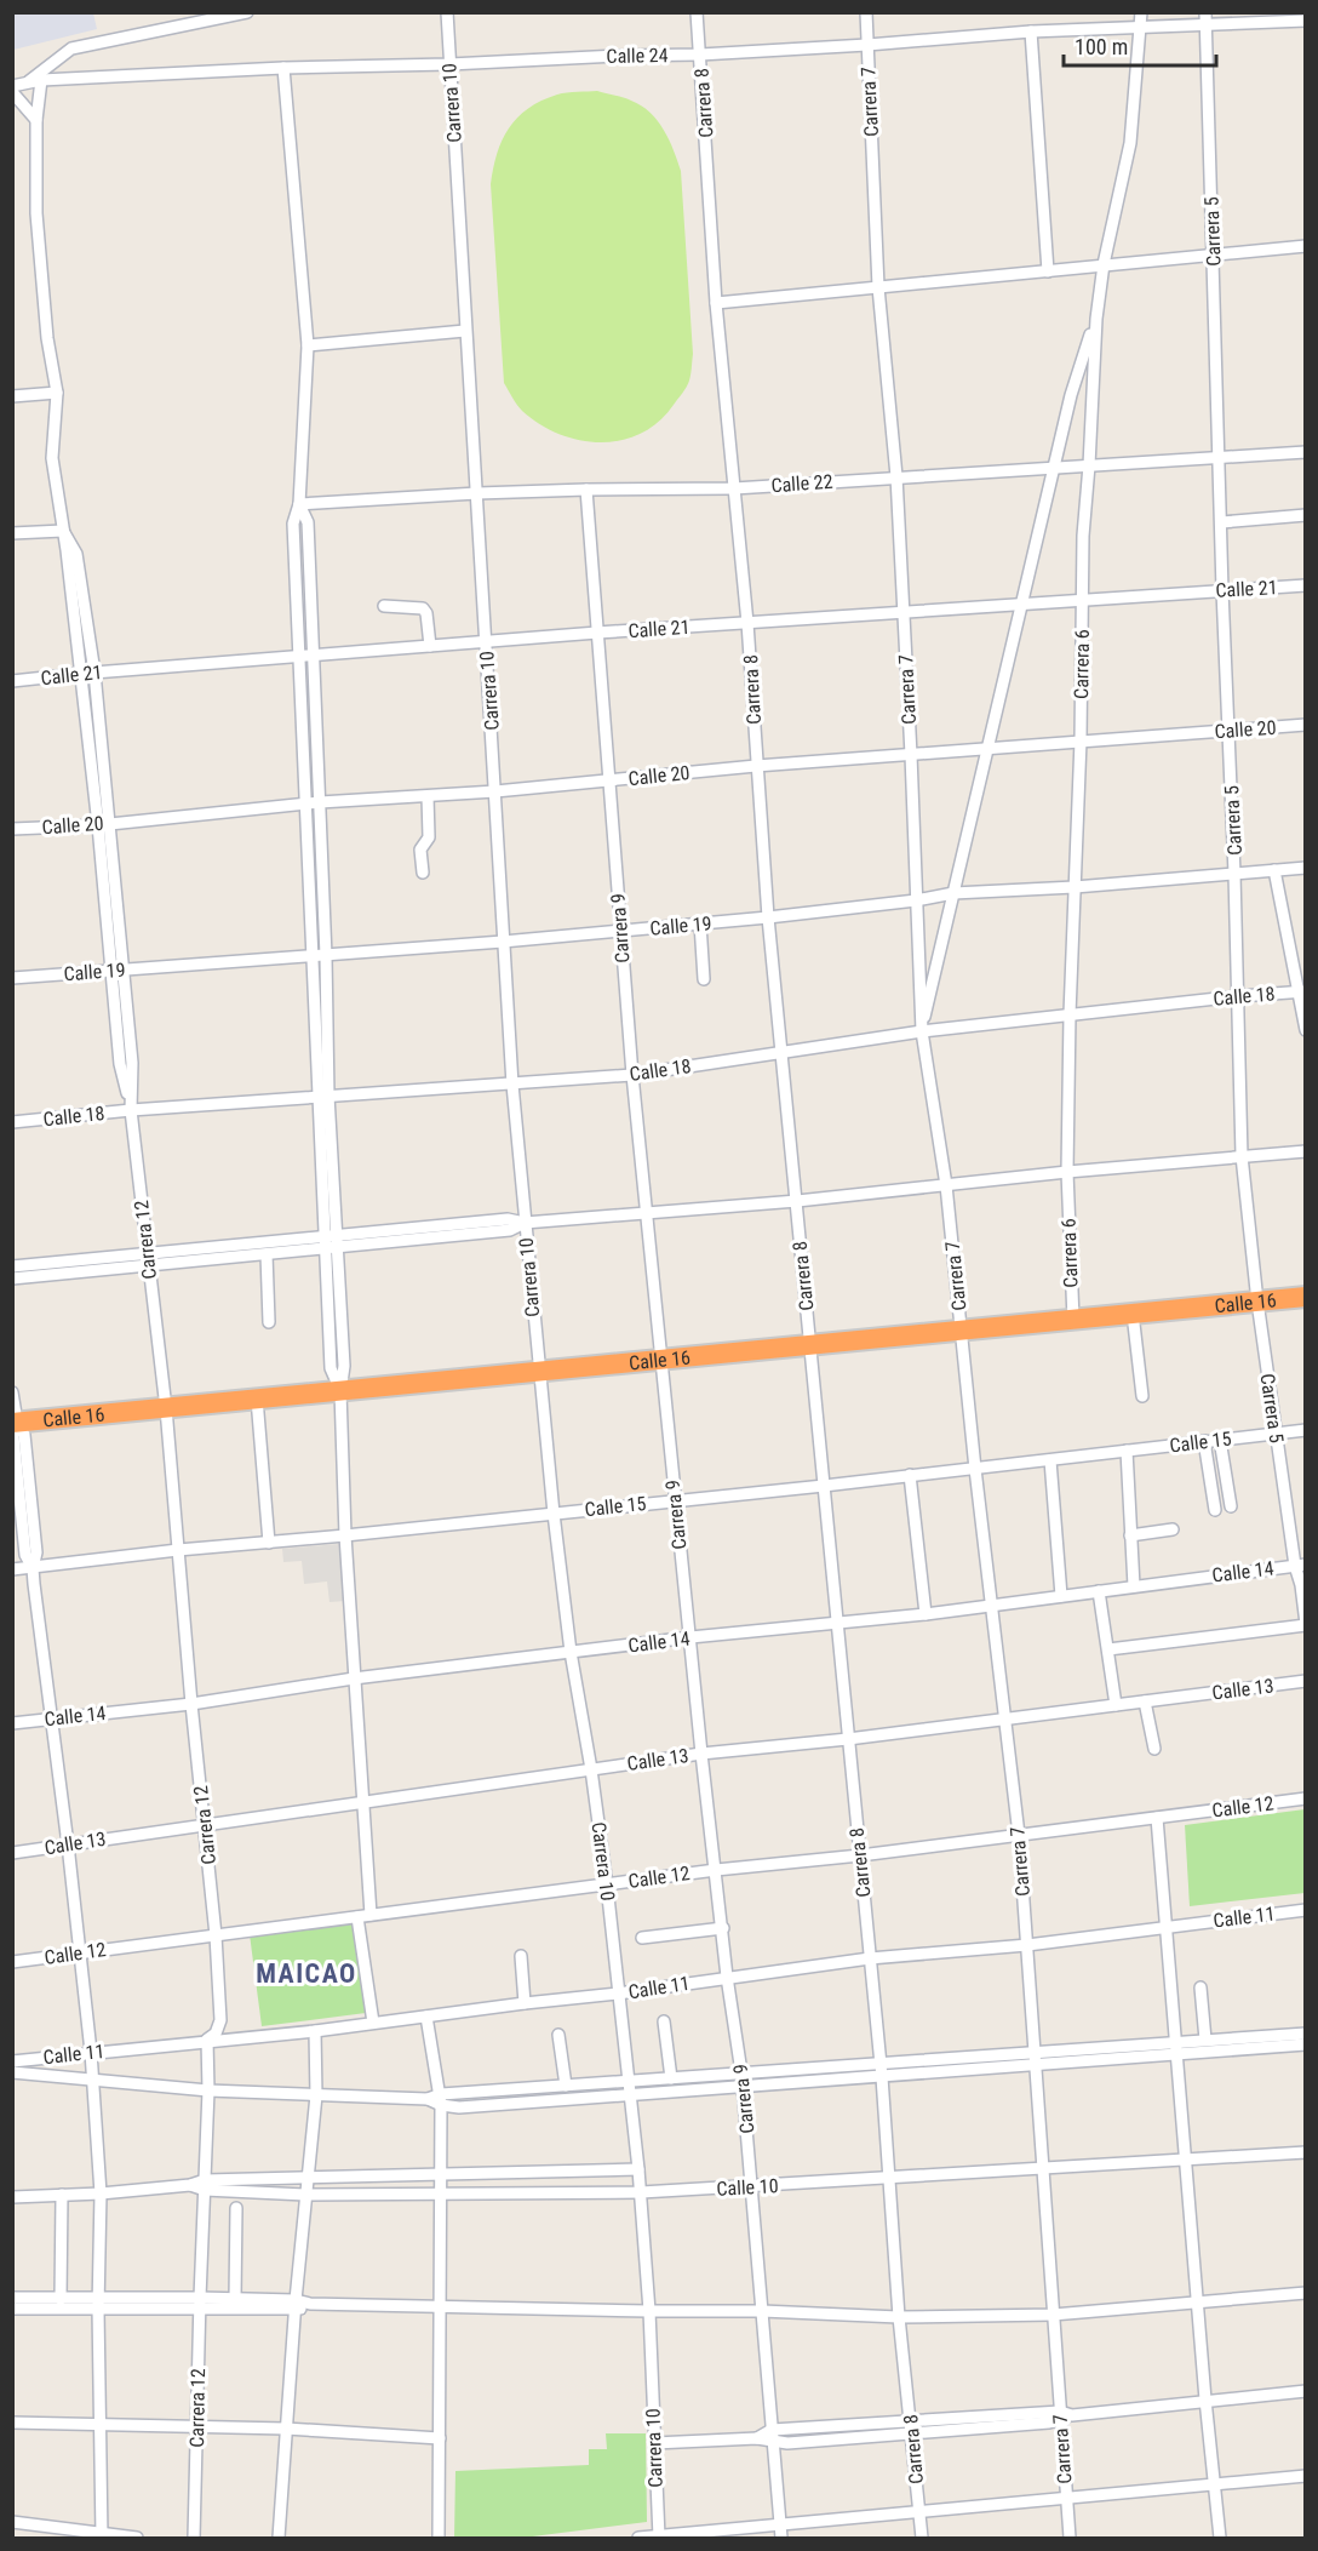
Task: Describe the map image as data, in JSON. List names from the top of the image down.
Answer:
{
  "streets": {
    "highway": ["Calle 16"],
    "street": [
      "Calle 24",
      "Carrera 7",
      "Carrera 10",
      "Carrera 8",
      "Carrera 5",
      "Calle 22",
      "Calle 21",
      "Carrera 6",
      "Calle 20",
      "Calle 19",
      "Carrera 9",
      "Calle 18",
      "Carrera 12",
      "Calle 15",
      "Calle 14",
      "Calle 13",
      "Calle 12",
      "Calle 11",
      "Calle 10"
    ]
  },
  "crossings": [
    ["Calle 24", "Carrera 7"],
    ["Calle 24", "Carrera 10"],
    ["Calle 24", "Carrera 8"],
    ["Calle 24", "Carrera 5"],
    ["Calle 24", "Carrera 6"],
    ["Calle 24", "Carrera 12"],
    ["Carrera 7", "Calle 22"],
    ["Carrera 7", "Calle 21"],
    ["Carrera 7", "Calle 20"],
    ["Carrera 7", "Calle 19"],
    ["Carrera 7", "Calle 18"],
    ["Carrera 7", "Calle 16"],
    ["Carrera 7", "Calle 15"],
    ["Carrera 7", "Calle 14"],
    ["Carrera 7", "Calle 13"],
    ["Carrera 7", "Calle 12"],
    ["Carrera 7", "Calle 11"],
    ["Carrera 7", "Calle 10"],
    ["Carrera 10", "Calle 22"],
    ["Carrera 10", "Calle 21"],
    ["Carrera 10", "Calle 20"],
    ["Carrera 10", "Calle 19"],
    ["Carrera 10", "Calle 18"],
    ["Carrera 10", "Calle 16"],
    ["Carrera 10", "Calle 15"],
    ["Carrera 10", "Calle 14"],
    ["Carrera 10", "Calle 13"],
    ["Carrera 10", "Calle 12"],
    ["Carrera 10", "Calle 11"],
    ["Carrera 10", "Calle 10"],
    ["Carrera 8", "Calle 22"],
    ["Carrera 8", "Calle 21"],
    ["Carrera 8", "Calle 20"],
    ["Carrera 8", "Calle 19"],
    ["Carrera 8", "Calle 18"],
    ["Carrera 8", "Calle 16"],
    ["Carrera 8", "Calle 15"],
    ["Carrera 8", "Calle 14"],
    ["Carrera 8", "Calle 13"],
    ["Carrera 8", "Calle 12"],
    ["Carrera 8", "Calle 11"],
    ["Carrera 8", "Calle 10"],
    ["Carrera 5", "Calle 22"],
    ["Carrera 5", "Calle 21"],
    ["Carrera 5", "Calle 20"],
    ["Carrera 5", "Calle 19"],
    ["Carrera 5", "Calle 18"],
    ["Carrera 5", "Calle 16"],
    ["Carrera 5", "Calle 15"],
    ["Carrera 5", "Calle 14"],
    ["Calle 22", "Carrera 6"],
    ["Calle 22", "Carrera 9"],
    ["Calle 21", "Carrera 6"],
    ["Calle 21", "Carrera 9"],
    ["Calle 21", "Carrera 12"],
    ["Carrera 6", "Calle 20"],
    ["Carrera 6", "Calle 19"],
    ["Carrera 6", "Calle 18"],
    ["Carrera 6", "Calle 16"],
    ["Calle 20", "Carrera 9"],
    ["Calle 20", "Carrera 12"],
    ["Calle 19", "Carrera 9"],
    ["Calle 19", "Carrera 12"],
    ["Carrera 9", "Calle 18"],
    ["Carrera 9", "Calle 16"],
    ["Carrera 9", "Calle 15"],
    ["Carrera 9", "Calle 14"],
    ["Carrera 9", "Calle 13"],
    ["Carrera 9", "Calle 12"],
    ["Carrera 9", "Calle 11"],
    ["Carrera 9", "Calle 10"],
    ["Calle 18", "Carrera 12"],
    ["Carrera 12", "Calle 16"],
    ["Carrera 12", "Calle 15"],
    ["Carrera 12", "Calle 14"],
    ["Carrera 12", "Calle 13"],
    ["Carrera 12", "Calle 12"],
    ["Carrera 12", "Calle 11"],
    ["Carrera 12", "Calle 10"]
  ],
  "districts": ["MAICAO"],
  "scale_bar": "100 m"
}
